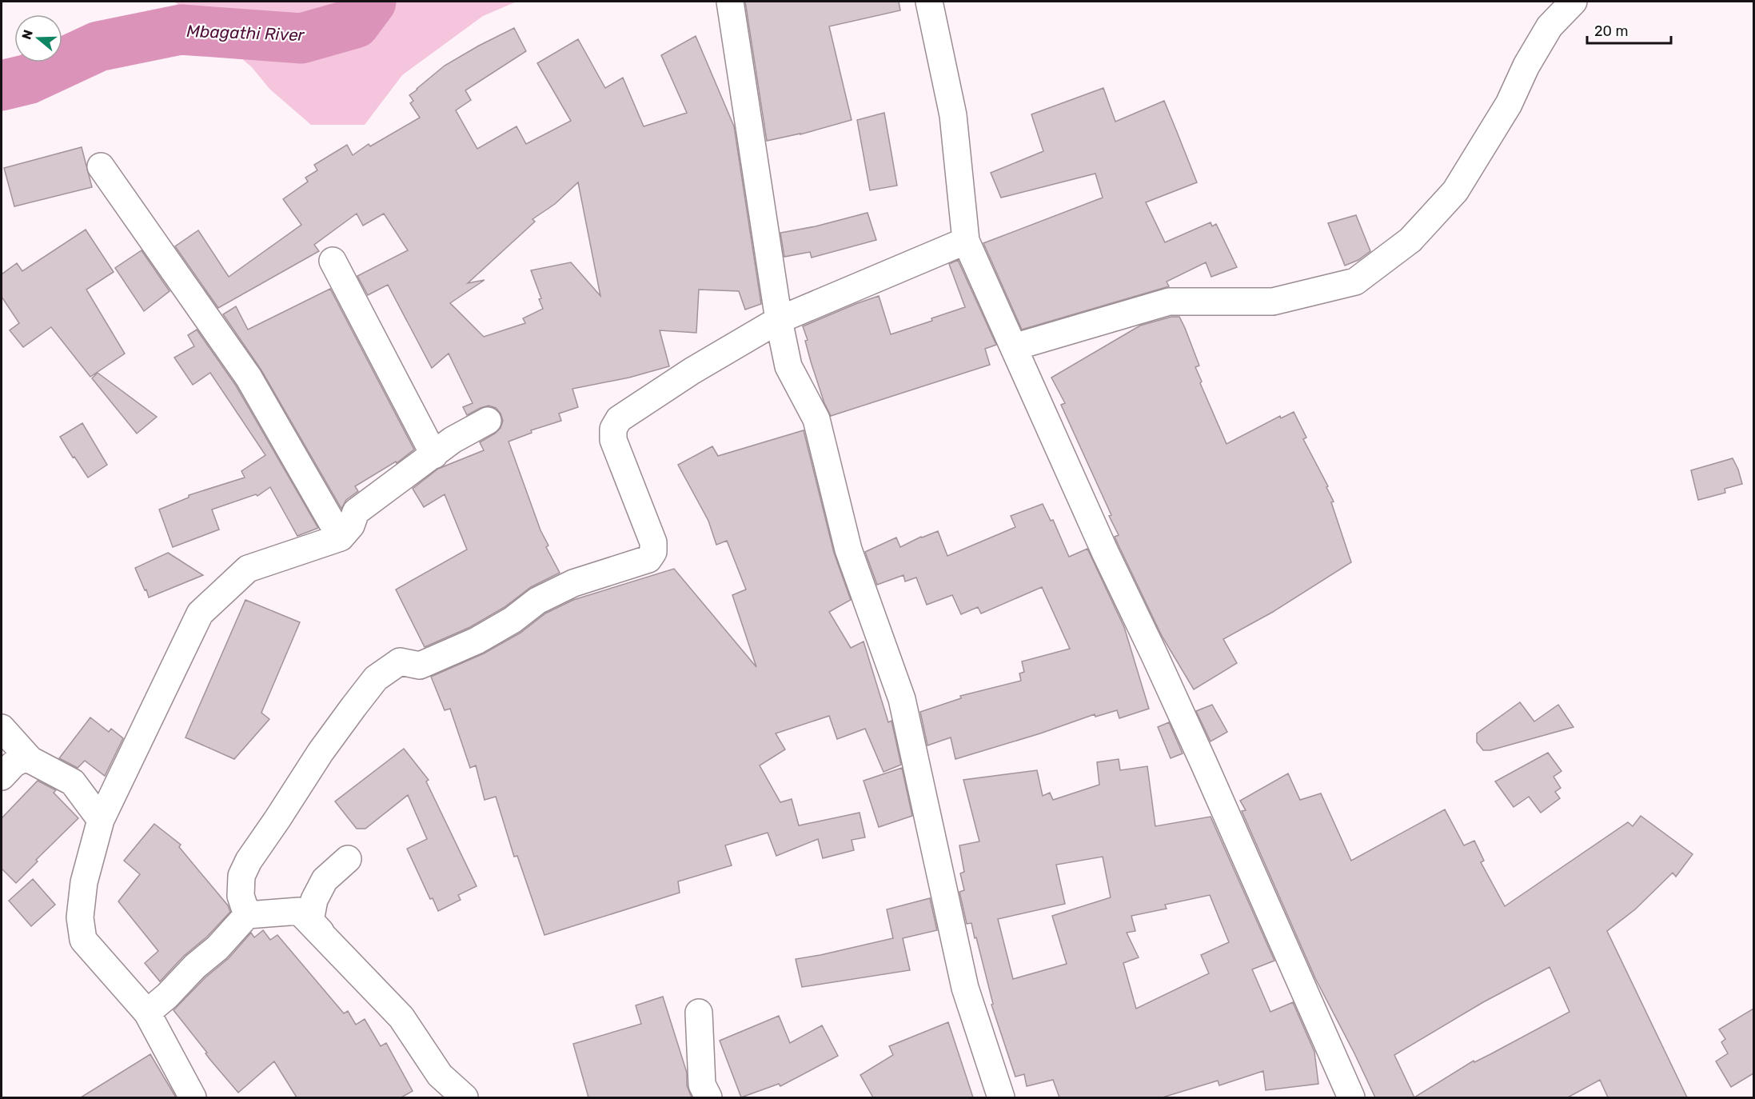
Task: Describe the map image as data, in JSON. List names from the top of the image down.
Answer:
{
  "water": ["Mbagathi River"],
  "scale_bar": "20 m",
  "north": "left"
}
